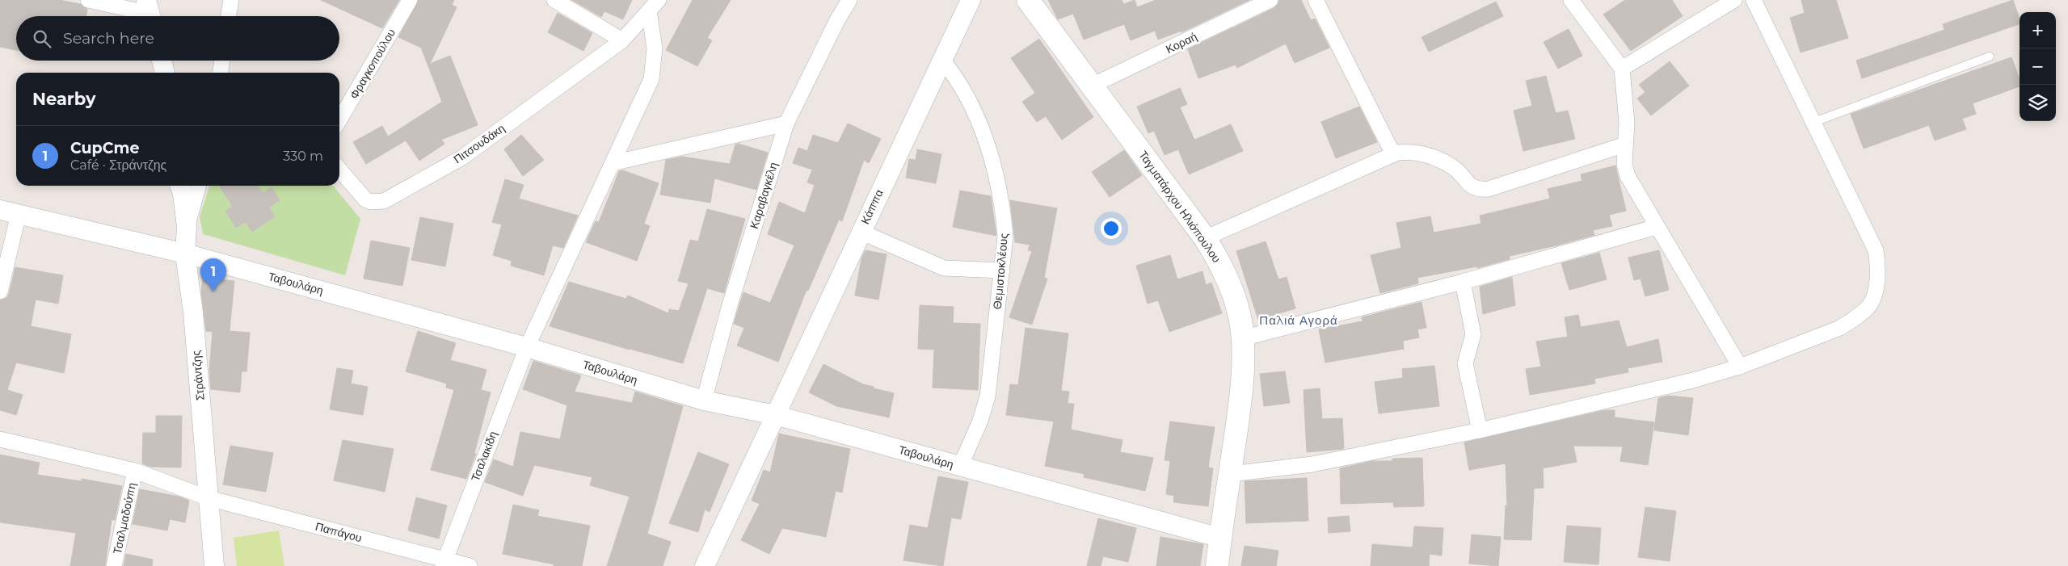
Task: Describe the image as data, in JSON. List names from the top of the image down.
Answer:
{
  "streets": {
    "main road": ["Ταγματάρχου Ηλιόπουλου"],
    "street": [
      "Κοραή",
      "Φραγκοπούλου",
      "Πιτσουδάκη",
      "Καραβαγκέλη",
      "Κάππα",
      "Θεμιστοκλέους",
      "Ταβουλάρη",
      "Στράντζης",
      "Τσαλακίδη",
      "Τσαλμαδούπη",
      "Παπάγου"
    ]
  },
  "crossings": [
    ["Κοραή", "Ταγματάρχου Ηλιόπουλου"],
    ["Πιτσουδάκη", "Τσαλακίδη"],
    ["Καραβαγκέλη", "Ταβουλάρη"],
    ["Κάππα", "Θεμιστοκλέους"],
    ["Κάππα", "Ταβουλάρη"],
    ["Ταγματάρχου Ηλιόπουλου", "Ταβουλάρη"],
    ["Θεμιστοκλέους", "Ταβουλάρη"],
    ["Ταβουλάρη", "Στράντζης"],
    ["Ταβουλάρη", "Τσαλακίδη"],
    ["Στράντζης", "Παπάγου"],
    ["Τσαλακίδη", "Παπάγου"],
    ["Τσαλμαδούπη", "Παπάγου"]
  ],
  "districts": ["Παλιά Αγορά"],
  "page": {
    "map_buttons": ["+", "−"],
    "search": "Search here",
    "heading": "Nearby",
    "list": [
      {
        "mark": "1",
        "name": "CupCme",
        "note": "Café · Στράντζης",
        "value": "330 m"
      }
    ],
    "pins": "1"
  }
}
